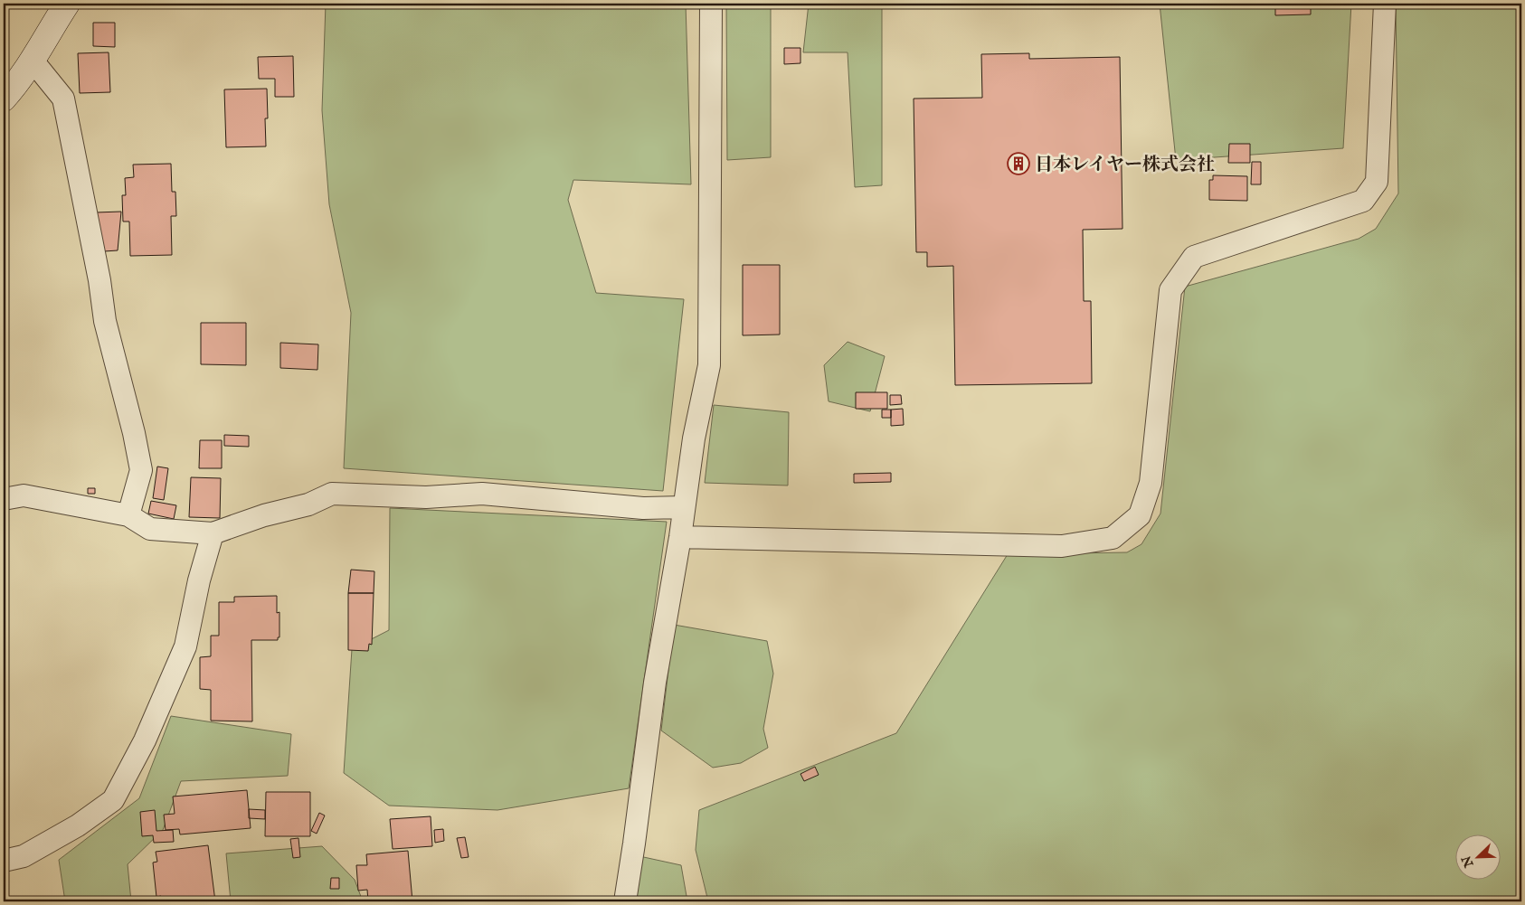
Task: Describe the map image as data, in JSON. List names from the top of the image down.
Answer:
{
  "places": {
    "building": ["日本レイヤー株式会社"]
  },
  "north": "bottom left"
}
